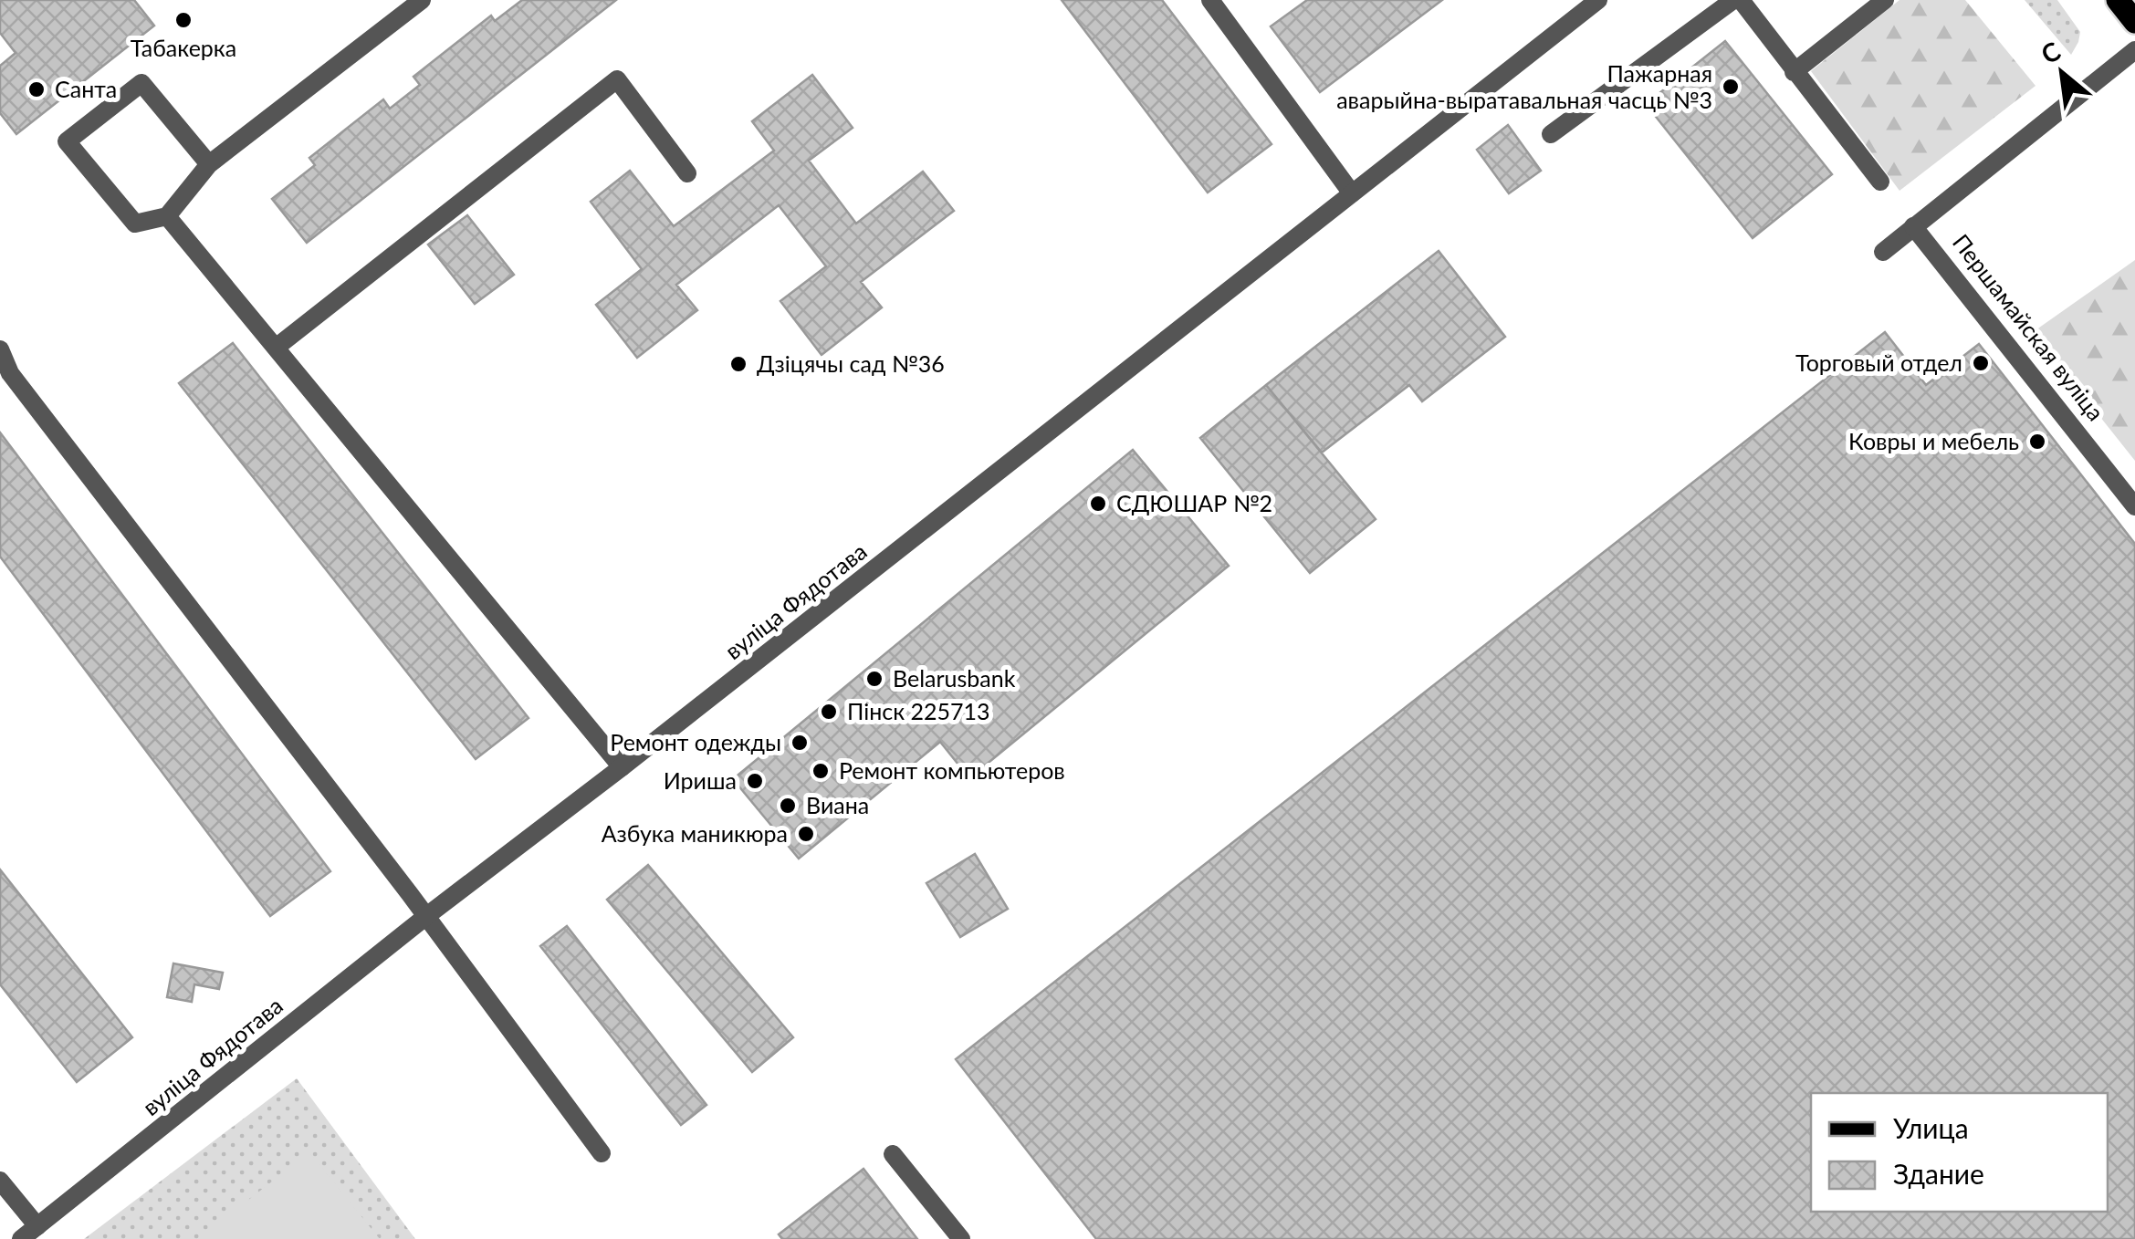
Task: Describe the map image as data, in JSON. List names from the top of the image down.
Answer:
{
  "streets": {
    "street": ["Першамайская вуліца", "вуліца Фядотава"]
  },
  "places": [
    "Табакерка",
    "Пажарная аварыйна-выратавальная часць №3",
    "Санта",
    "Торговый отдел",
    "Дзіцячы сад №36",
    "Ковры и мебель",
    "СДЮШАР №2",
    "Belarusbank",
    "Пінск 225713",
    "Ремонт одежды",
    "Ремонт компьютеров",
    "Ириша",
    "Виана",
    "Азбука маникюра"
  ],
  "legend": ["Улица", "Здание"],
  "north": "top left"
}
